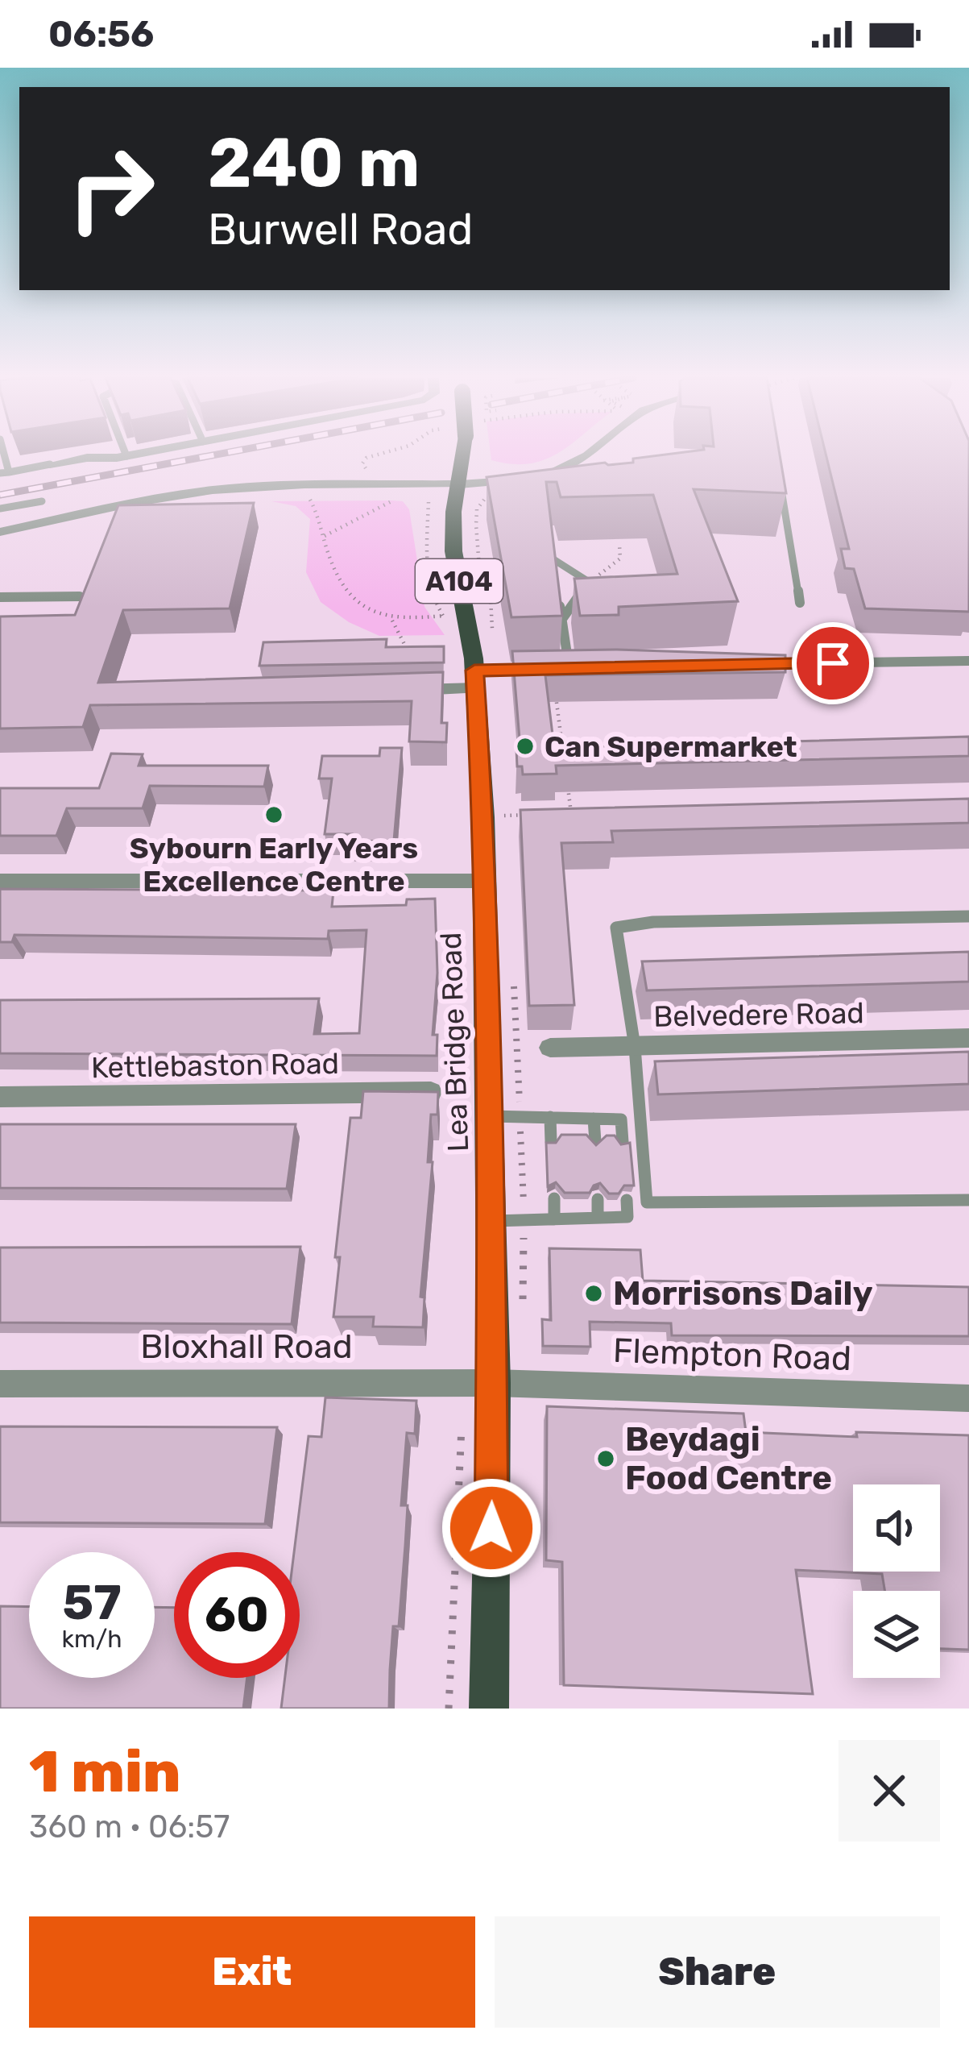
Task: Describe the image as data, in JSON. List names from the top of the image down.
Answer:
{
  "streets": {
    "main road": ["A104", "Lea Bridge Road"],
    "street": [
      "Belvedere Road",
      "Kettlebaston Road",
      "Bloxhall Road",
      "Flempton Road"
    ]
  },
  "crossings": [
    ["Lea Bridge Road", "Bloxhall Road"],
    ["Lea Bridge Road", "Flempton Road"],
    ["Bloxhall Road", "Flempton Road"]
  ],
  "places": [
    "Can Supermarket",
    "Sybourn Early Years Excellence Centre",
    "Morrisons Daily",
    "Beydagi Food Centre"
  ],
  "page": {
    "status": "06:56",
    "turn": ["240 m", "Burwell Road"],
    "speed": "57 km/h",
    "limit": "60",
    "heading": ["1 min", "360 m · 06:57"],
    "buttons": ["Exit", "Share"]
  }
}
